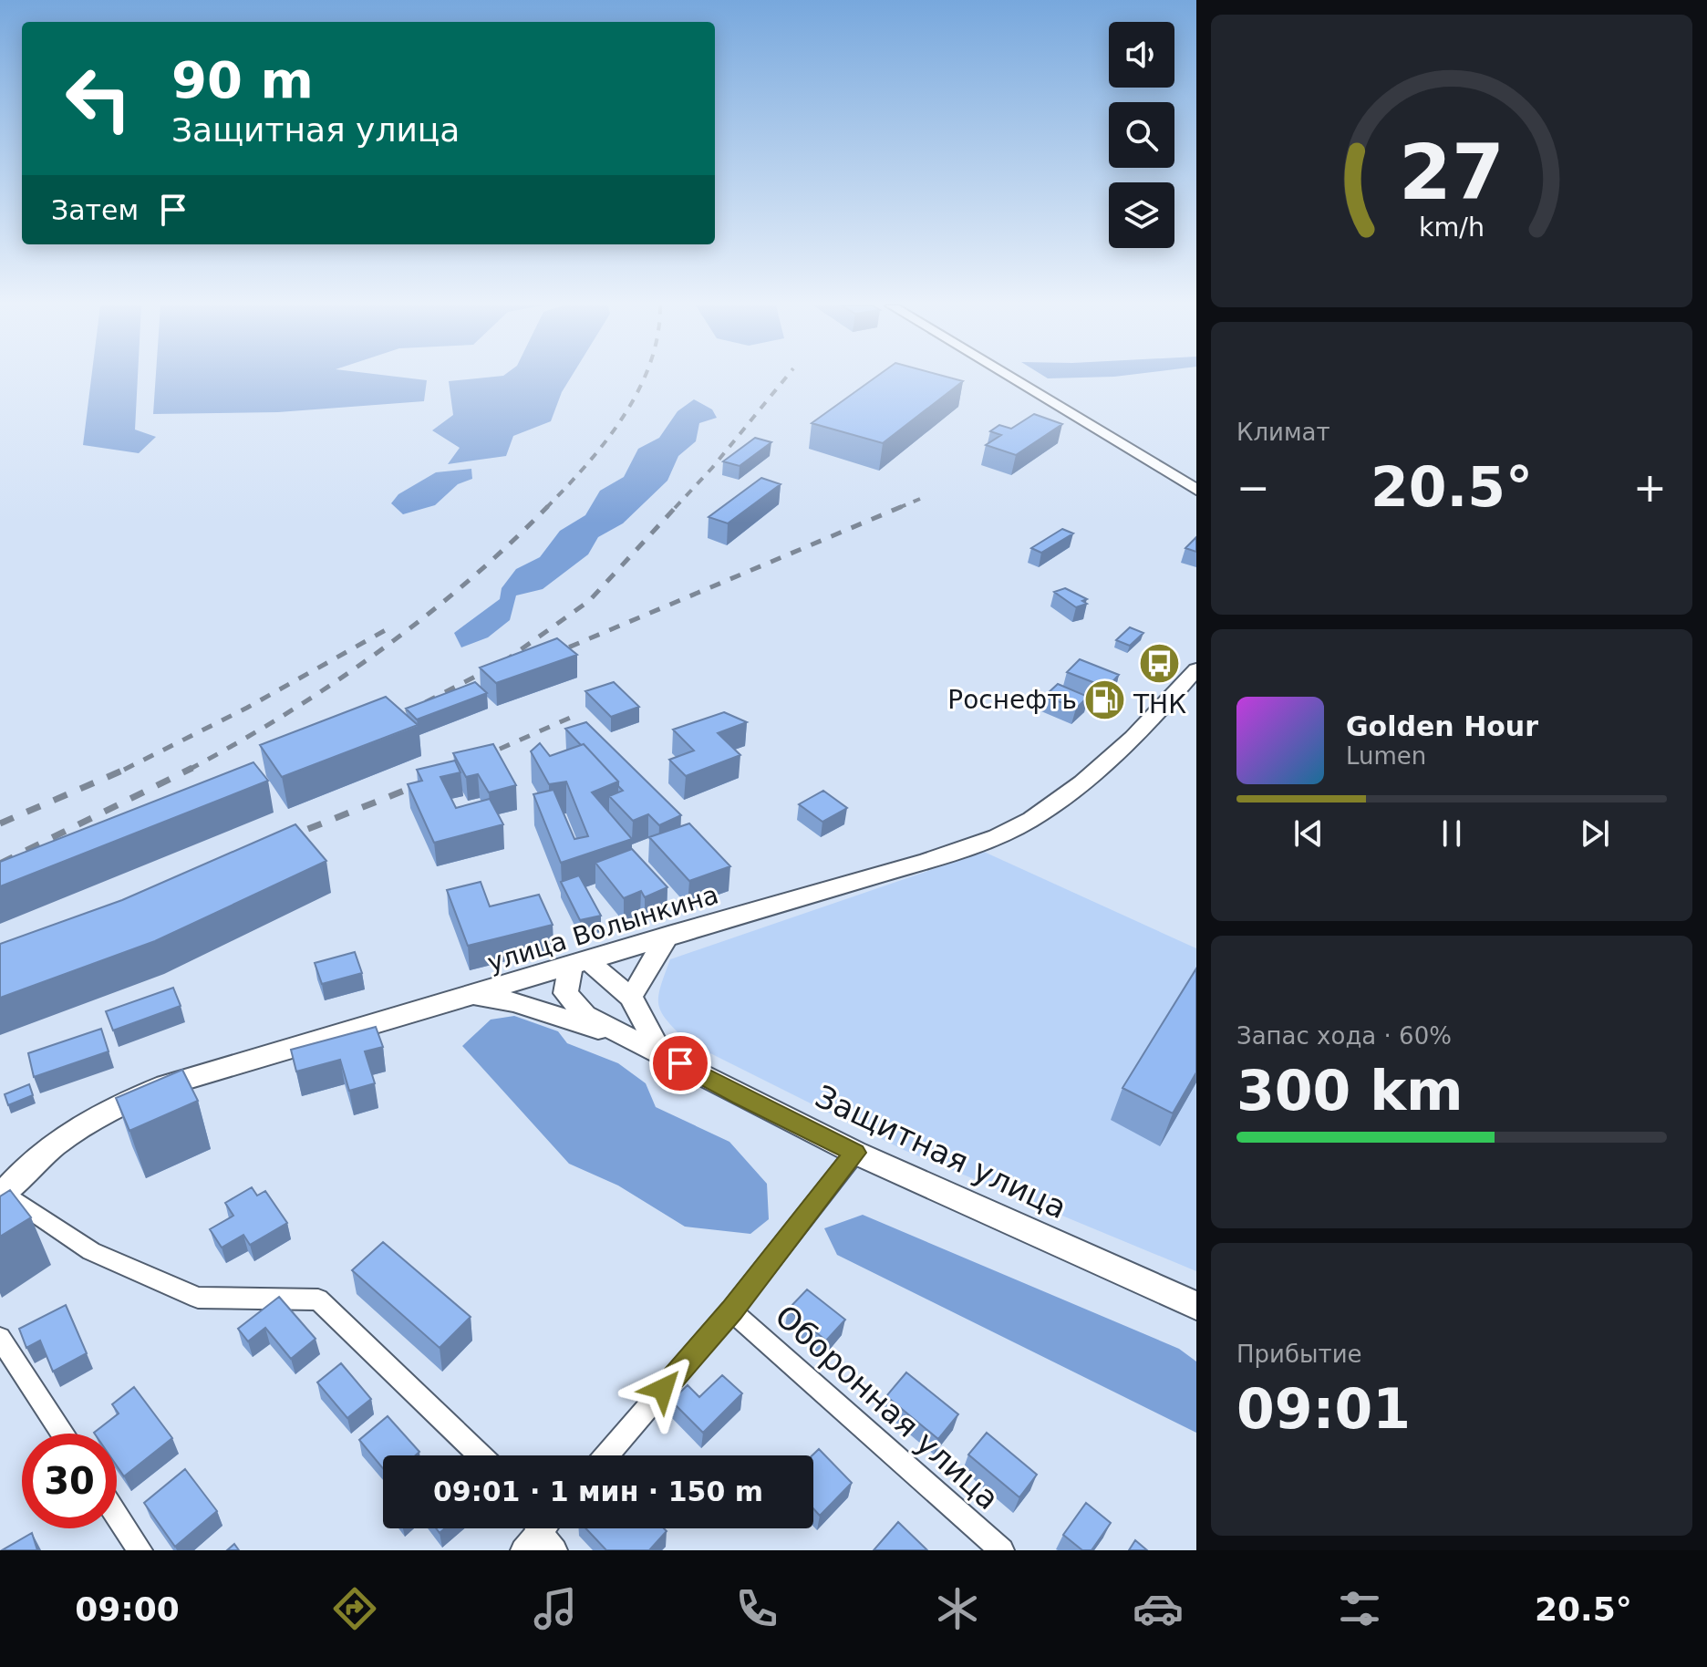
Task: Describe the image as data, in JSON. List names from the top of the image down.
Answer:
{
  "streets": {
    "street": ["улица Волынкина", "Защитная улица", "Оборонная улица"]
  },
  "places": {
    "bus stop": ["ТНК"],
    "fuel station": ["Роснефть"]
  },
  "page": {
    "turn": ["90 m", "Защитная улица"],
    "then": "Затем",
    "tile": [
      "Климат",
      ["Запас хода · 60%", "300 km"],
      ["Прибытие", "09:01"]
    ],
    "heat": ["−", "20.5°", "+"],
    "song": ["Golden Hour", "Lumen"],
    "limit": "30",
    "trip": "09:01 · 1 мин · 150 m",
    "tabs": ["09:00", "20.5°"],
    "gauge": ["27", "km/h"]
  }
}
